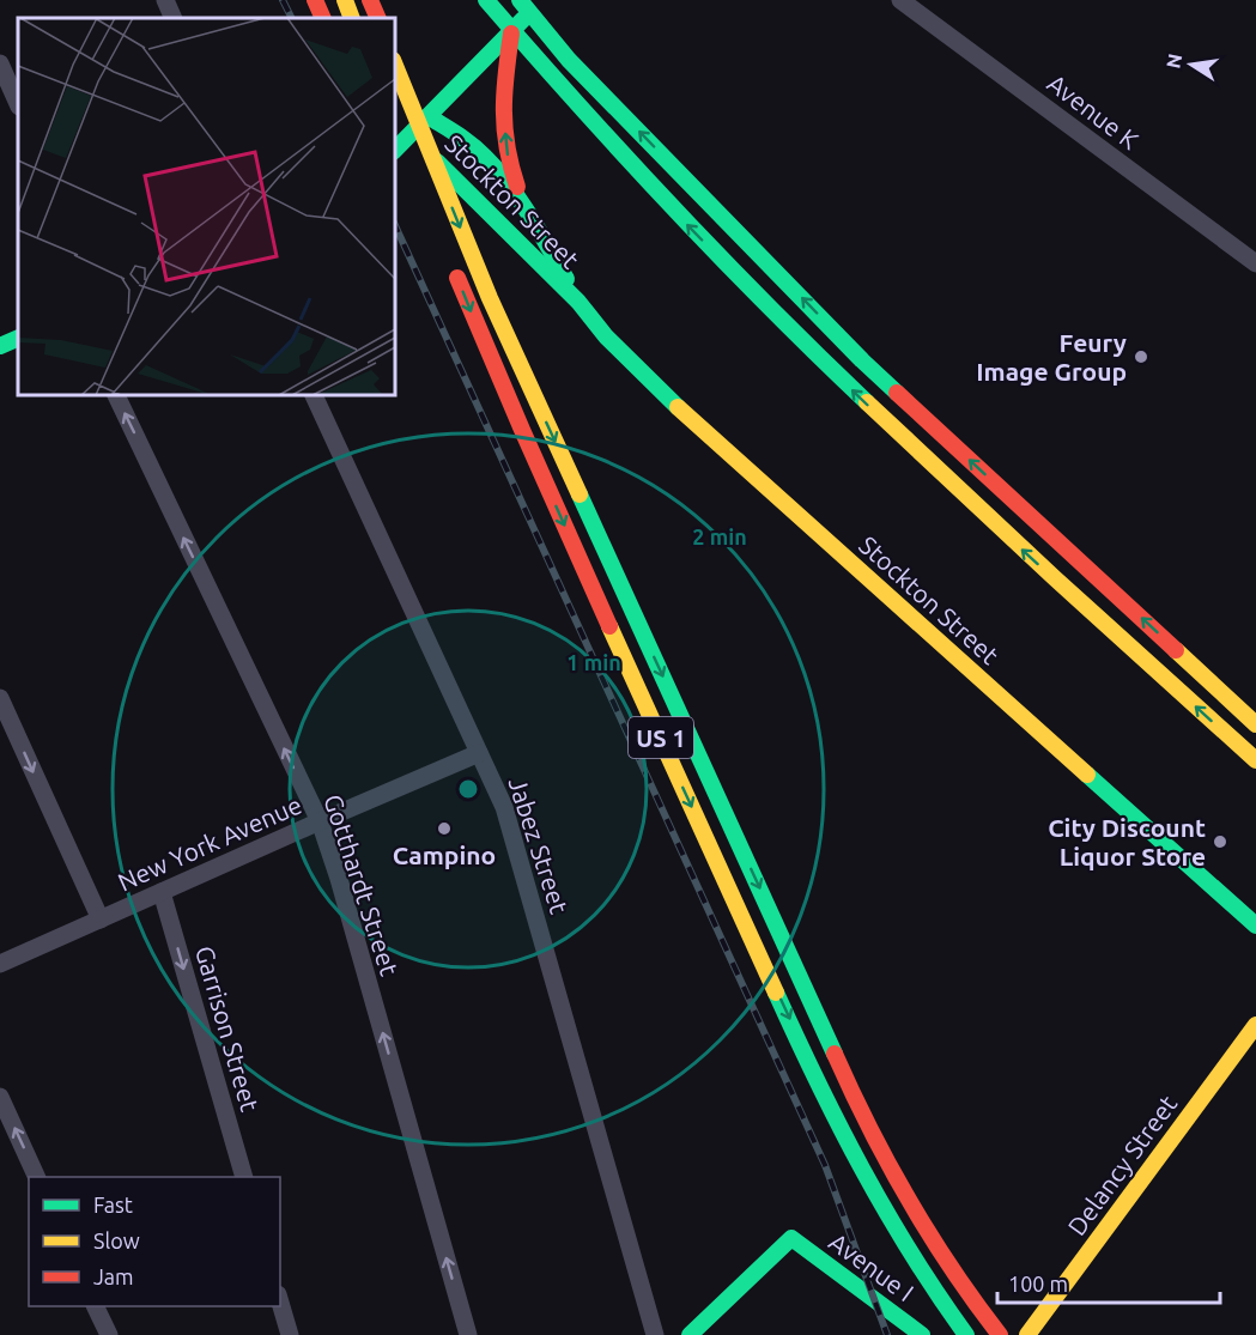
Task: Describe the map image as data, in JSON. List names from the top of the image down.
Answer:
{
  "streets": {
    "main road": [
      "Stockton Street",
      "US 1",
      "Delancy Street",
      "Avenue I"
    ],
    "street": [
      "Avenue K",
      "New York Avenue",
      "Jabez Street",
      "Gotthardt Street",
      "Garrison Street"
    ]
  },
  "crossings": [
    ["New York Avenue", "Jabez Street"],
    ["New York Avenue", "Gotthardt Street"],
    ["New York Avenue", "Garrison Street"]
  ],
  "one_way": ["Gotthardt Street", "Garrison Street"],
  "places": ["Feury Image Group", "Campino", "City Discount Liquor Store"],
  "legend": ["Fast", "Slow", "Jam"],
  "scale_bar": "100 m",
  "north": "left",
  "rings": ["2 min", "1 min"]
}
